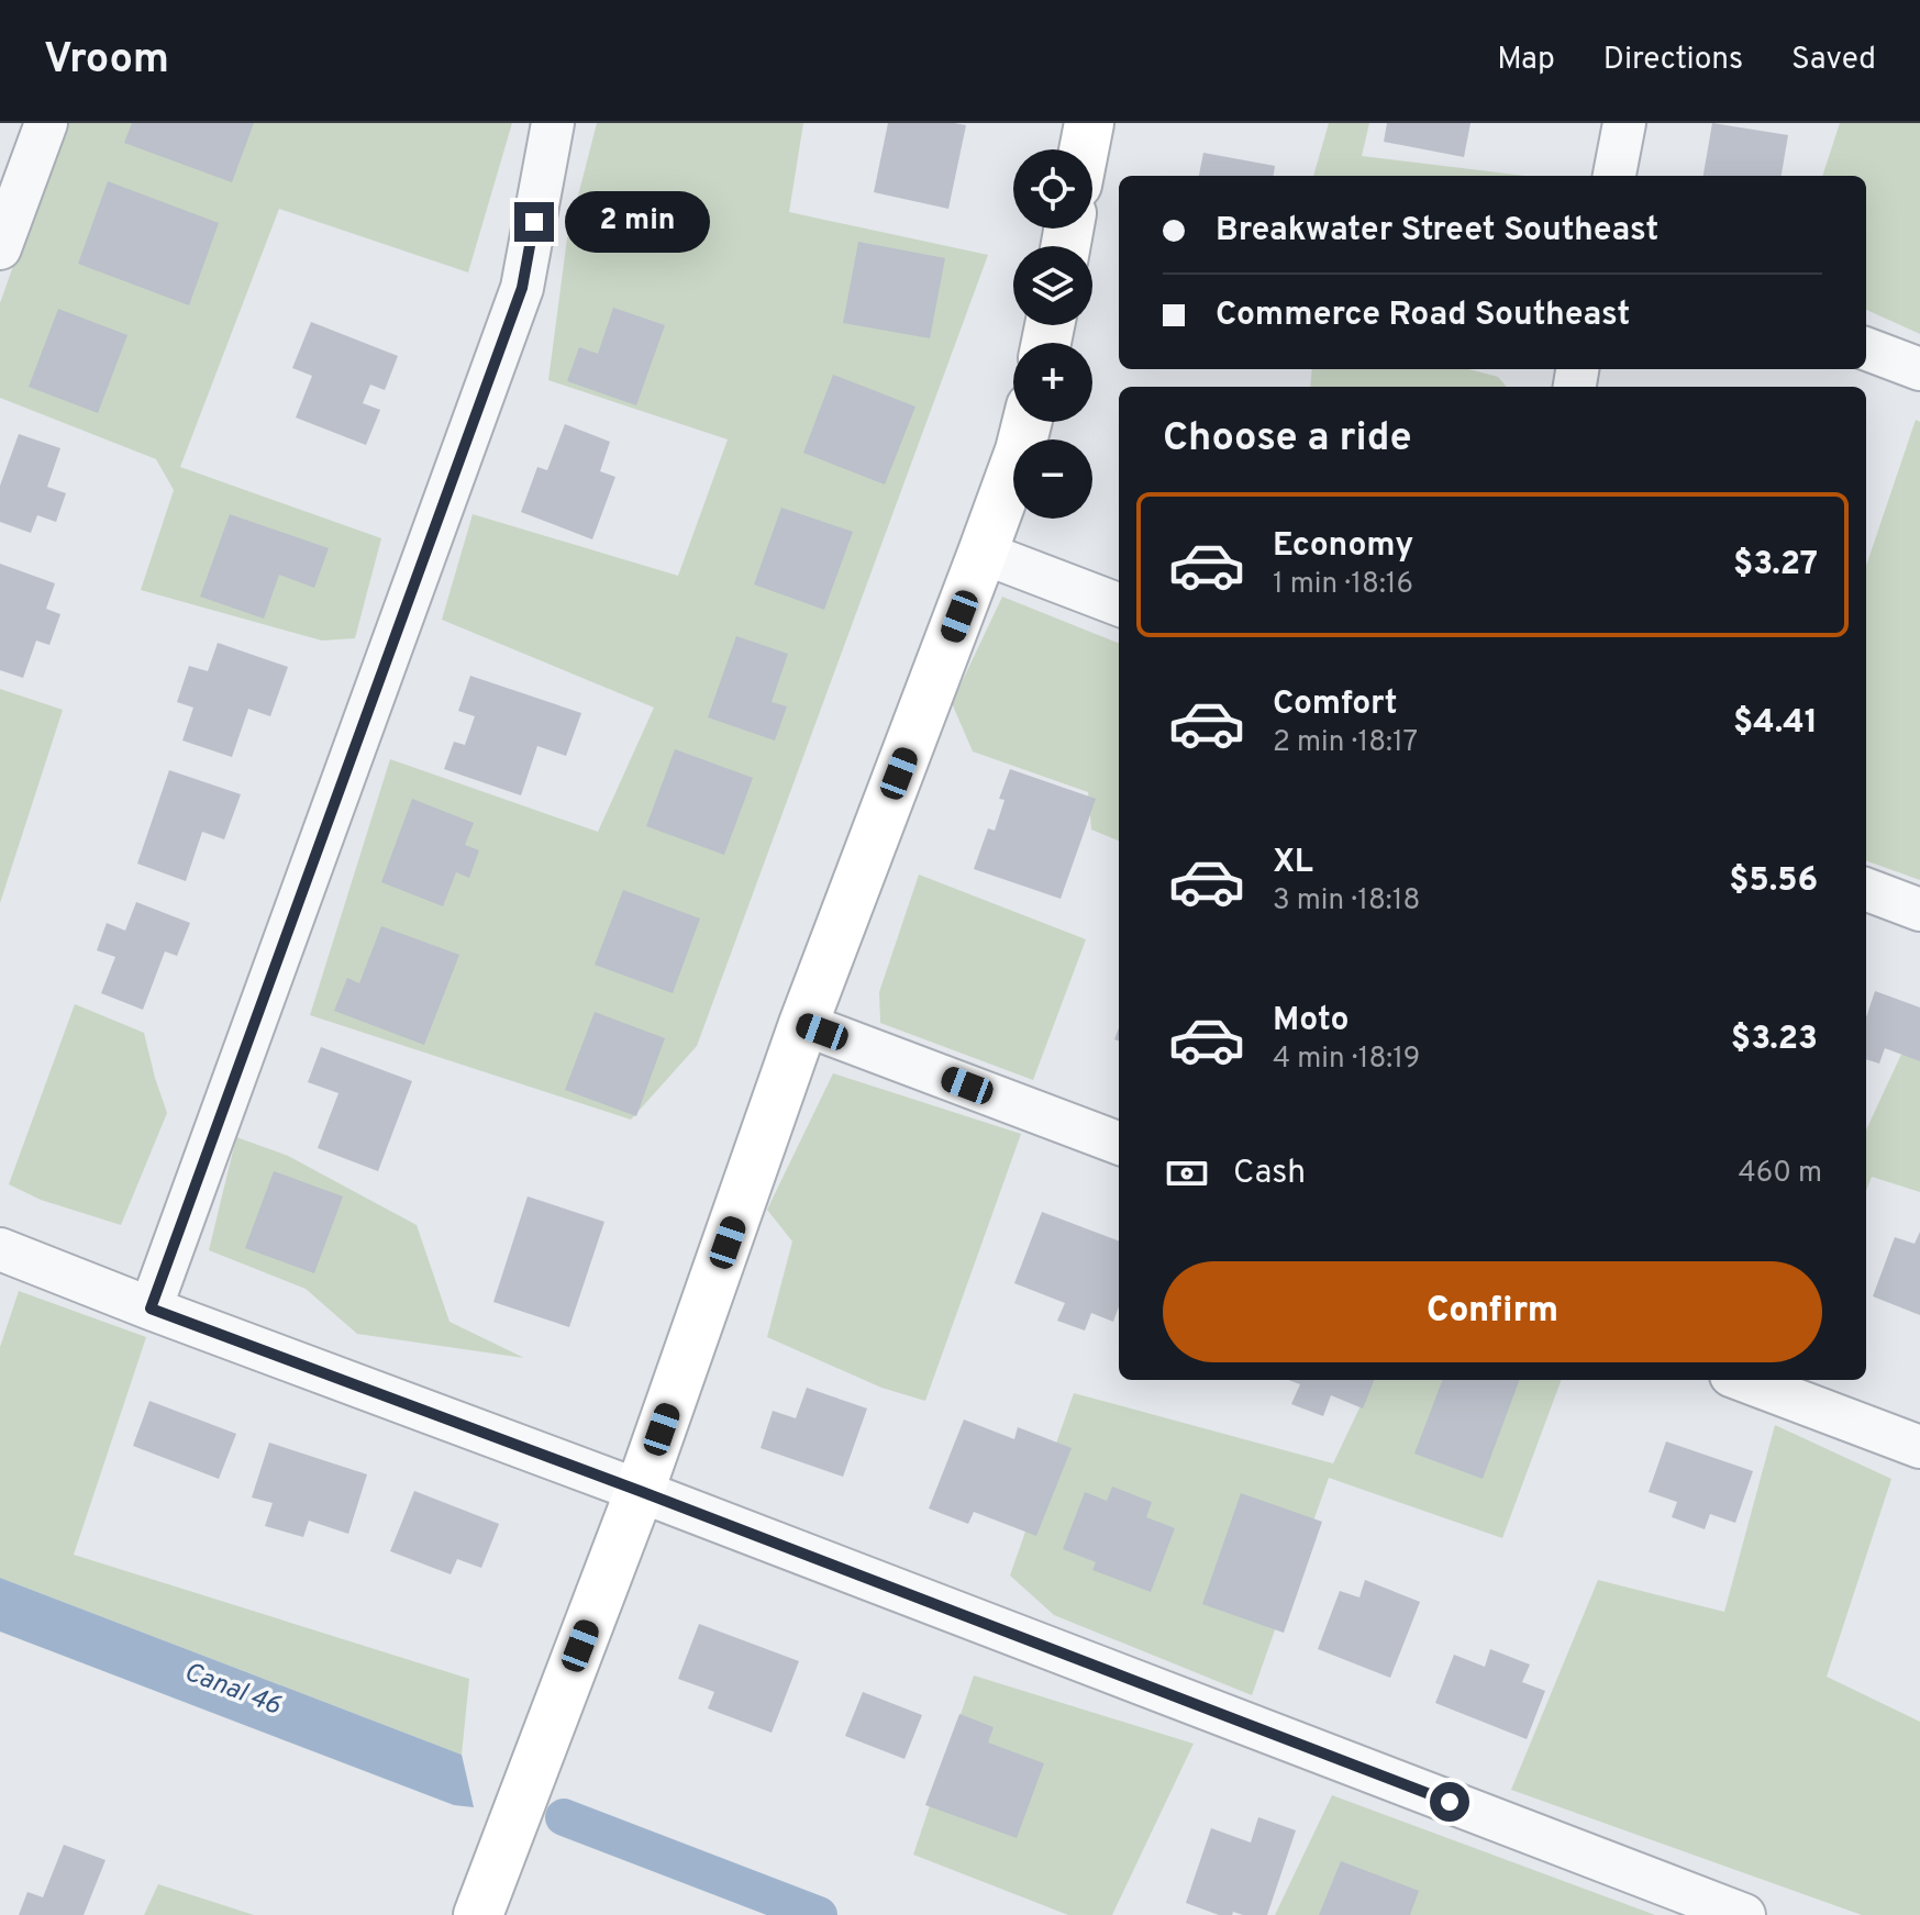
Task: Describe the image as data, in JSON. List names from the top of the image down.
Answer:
{
  "water": ["Canal 46"],
  "page": {
    "header": "Vroom",
    "nav": ["Map", "Directions", "Saved"],
    "map_buttons": ["+", "−"],
    "banner": ["Breakwater Street Southeast", "Commerce Road Southeast"],
    "bubble": "2 min",
    "heading": "Choose a ride",
    "list": [
      {
        "name": "Economy",
        "note": "1 min · 18:16",
        "value": "$3.27"
      },
      {
        "name": "Comfort",
        "note": "2 min · 18:17",
        "value": "$4.41"
      },
      {
        "name": "XL",
        "note": "3 min · 18:18",
        "value": "$5.56"
      },
      {
        "name": "Moto",
        "note": "4 min · 18:19",
        "value": "$3.23"
      }
    ],
    "pay": ["Cash", "460 m"],
    "buttons": "Confirm"
  }
}
